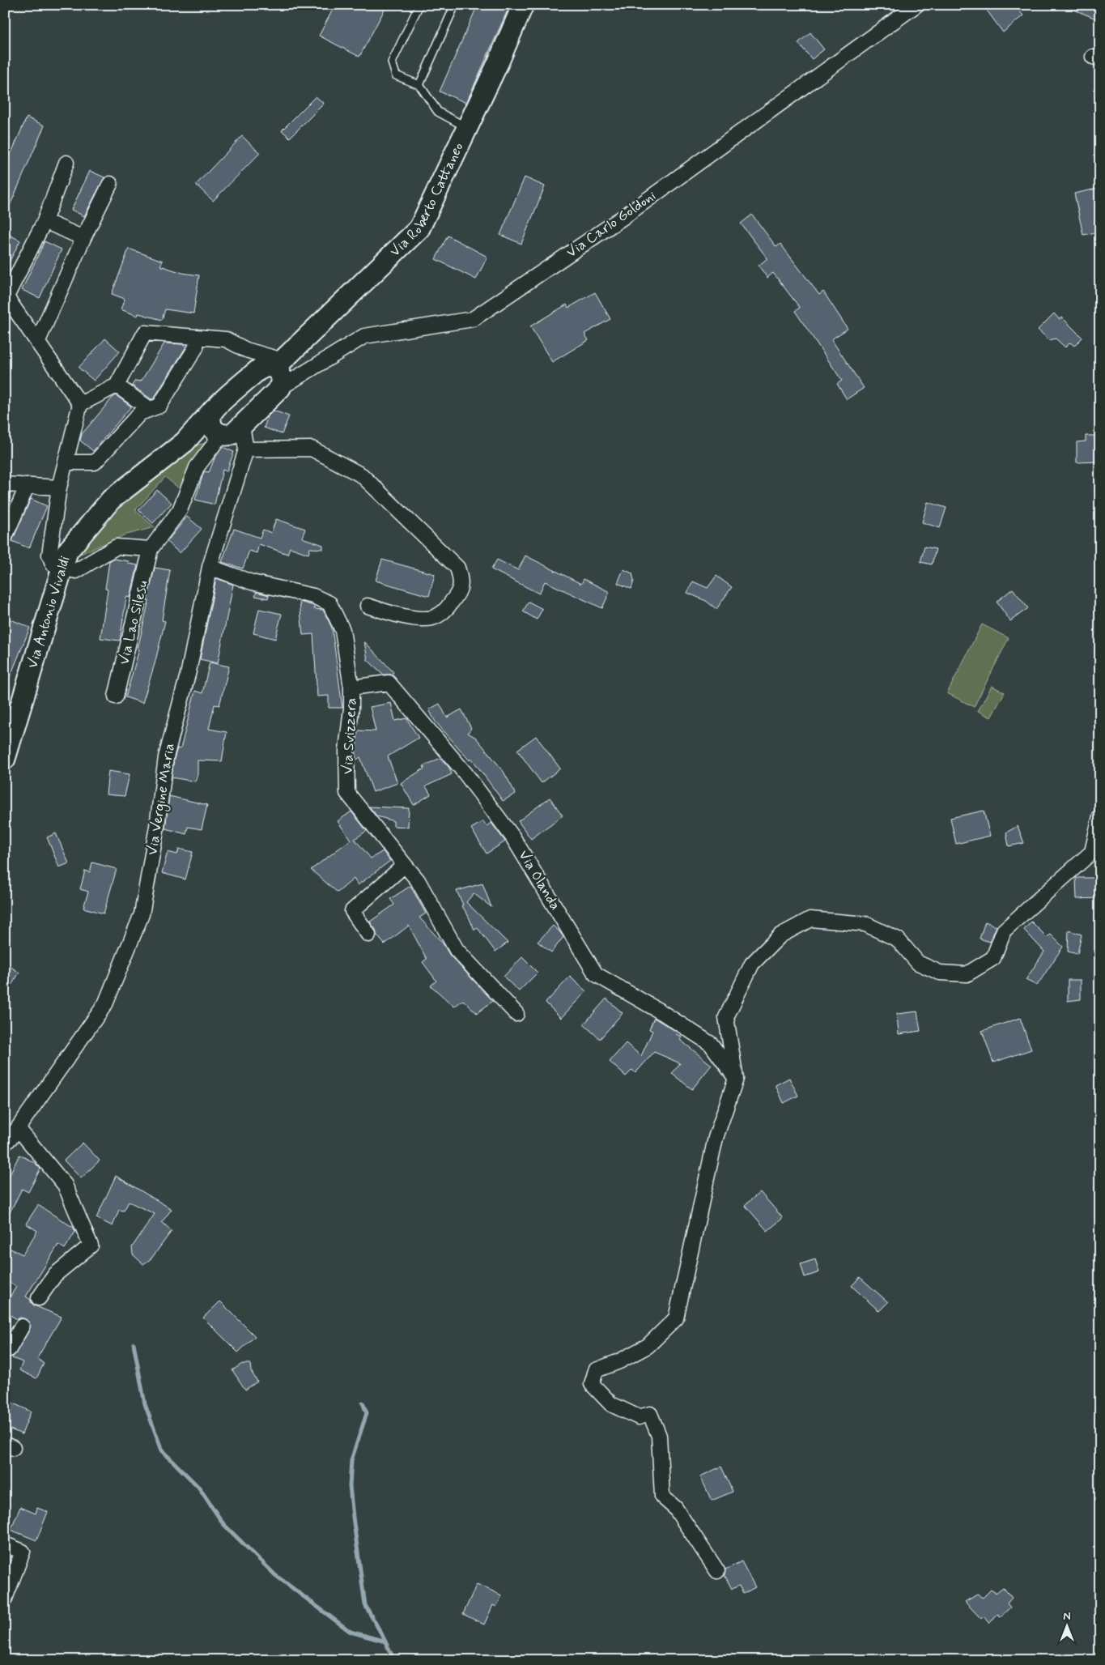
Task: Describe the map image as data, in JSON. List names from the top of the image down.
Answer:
{
  "streets": {
    "main road": ["Via Roberto Cattaneo", "Via Antonio Vivaldi"],
    "street": [
      "Via Carlo Goldoni",
      "Via Lao Silesu",
      "Via Svizzera",
      "Via Vergine Maria",
      "Via Olanda"
    ]
  },
  "crossings": [
    ["Via Roberto Cattaneo", "Via Carlo Goldoni"],
    ["Via Roberto Cattaneo", "Via Antonio Vivaldi"],
    ["Via Roberto Cattaneo", "Via Vergine Maria"],
    ["Via Antonio Vivaldi", "Via Lao Silesu"],
    ["Via Antonio Vivaldi", "Via Vergine Maria"],
    ["Via Svizzera", "Via Vergine Maria"],
    ["Via Svizzera", "Via Olanda"]
  ],
  "north": "top"
}
